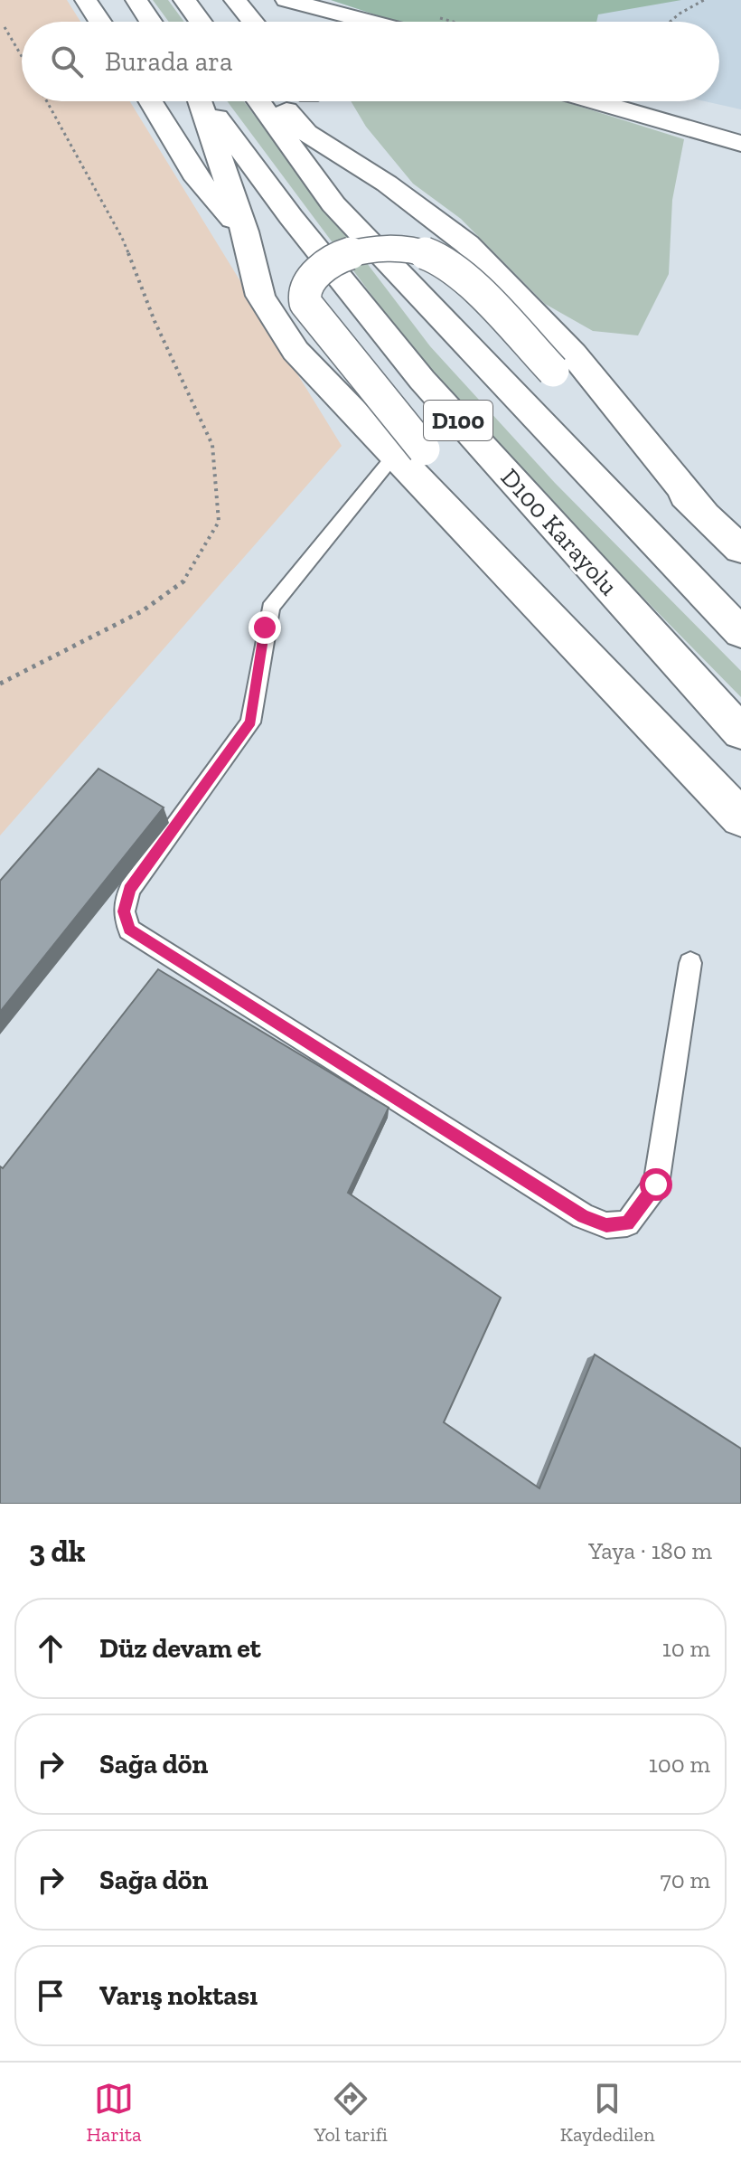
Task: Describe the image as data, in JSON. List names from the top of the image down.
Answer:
{
  "streets": {
    "main road": ["D100", "D100 Karayolu"]
  },
  "page": {
    "search": "Burada ara",
    "heading": ["3 dk", "Yaya · 180 m"],
    "list": [
      ["Düz devam et", "10 m"],
      ["Sağa dön", "100 m"],
      ["Sağa dön", "70 m"],
      "Varış noktası"
    ],
    "nav": ["Harita", "Yol tarifi", "Kaydedilen"]
  }
}
